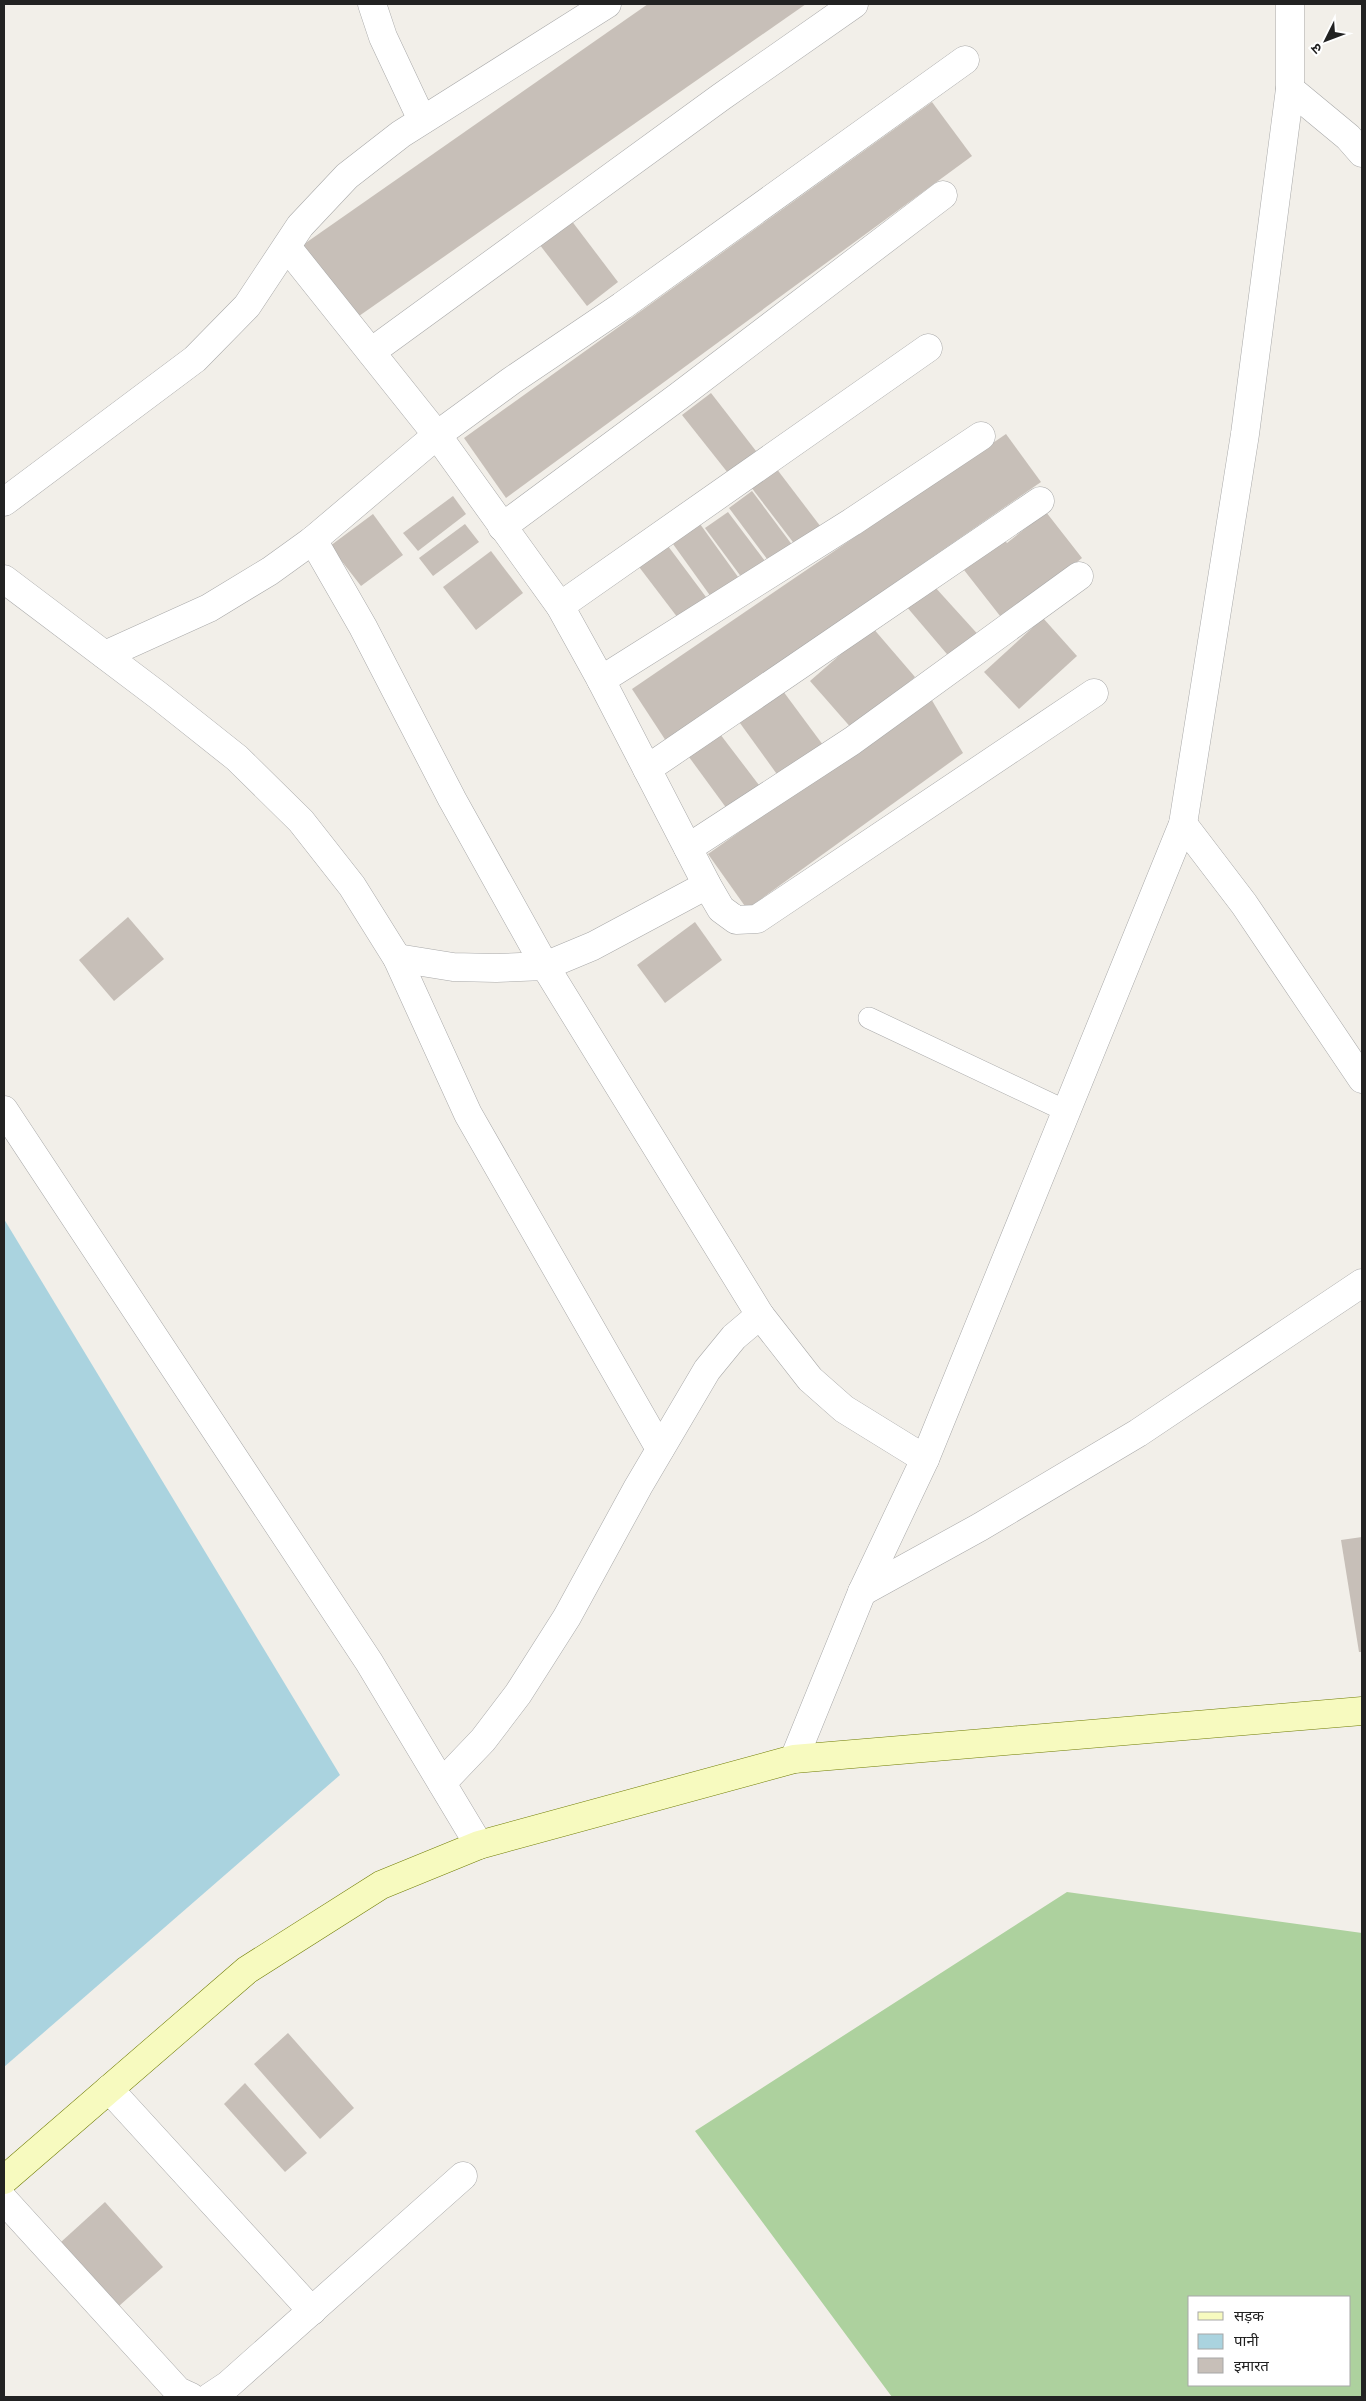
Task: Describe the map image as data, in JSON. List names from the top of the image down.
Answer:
{
  "legend": ["सड़क", "पानी", "इमारत"],
  "north": "bottom left"
}
